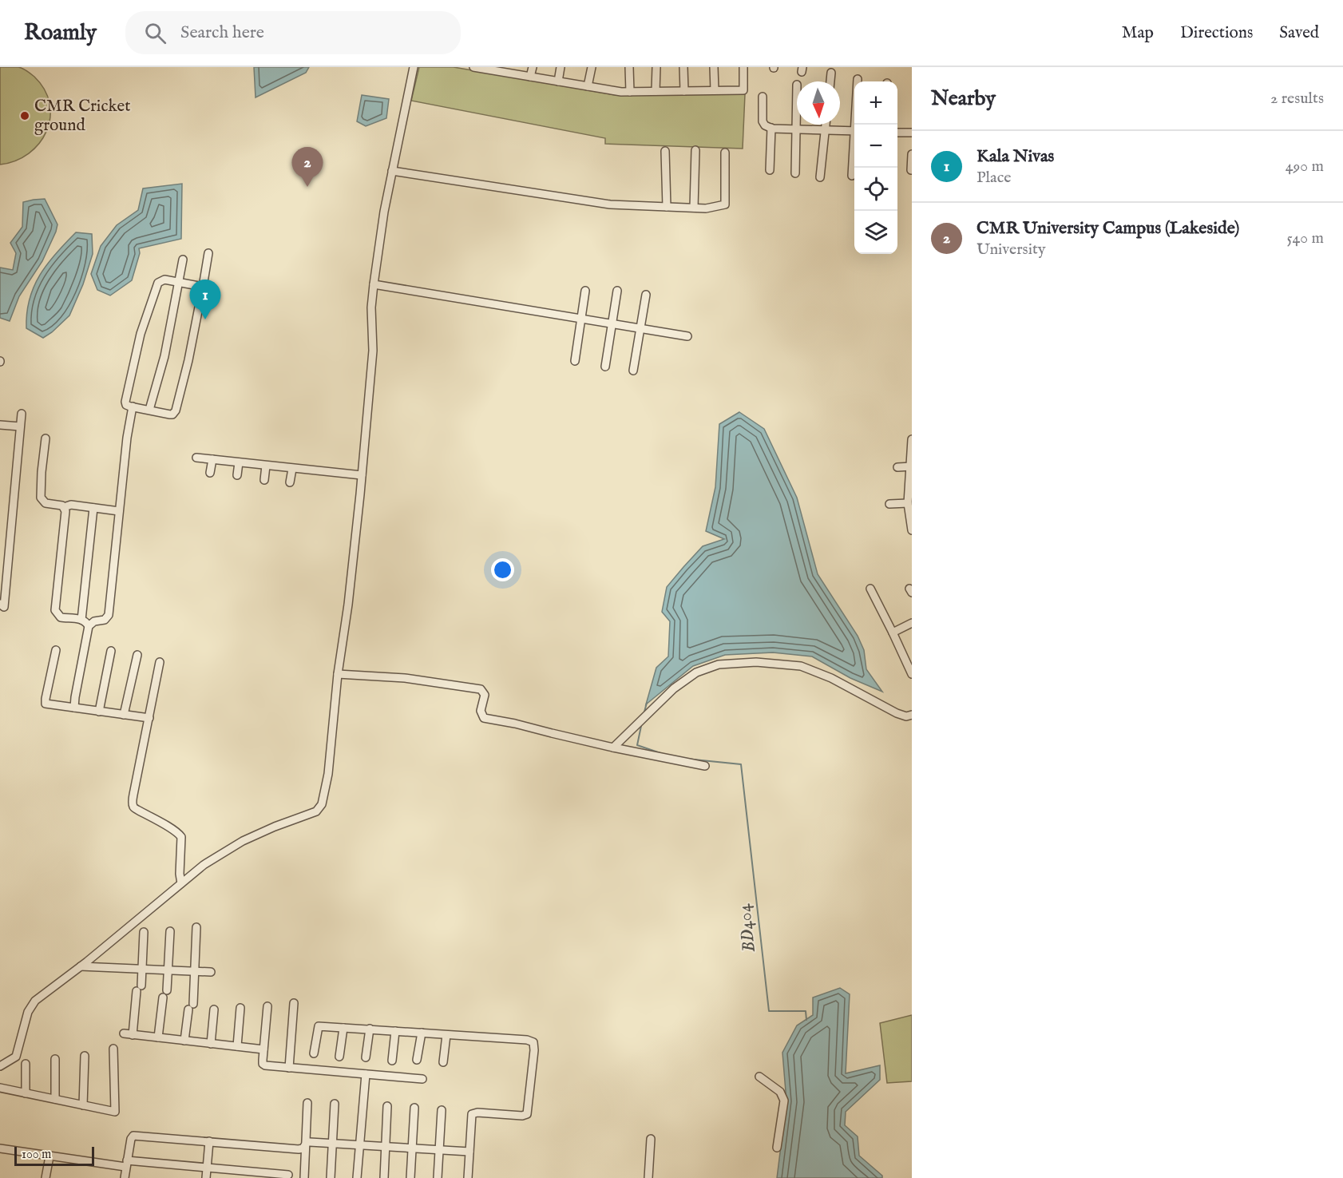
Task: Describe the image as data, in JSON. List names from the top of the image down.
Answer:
{
  "water": ["BD404"],
  "places": ["CMR Cricket ground"],
  "scale_bar": "100 m",
  "north": "bottom",
  "page": {
    "header": "Roamly",
    "search": "Search here",
    "nav": ["Map", "Directions", "Saved"],
    "heading": ["Nearby", "2 results"],
    "map_buttons": ["+", "−"],
    "list": [
      {
        "mark": "1",
        "name": "Kala Nivas",
        "note": "Place",
        "value": "490 m"
      },
      {
        "mark": "2",
        "name": "CMR University Campus (Lakeside)",
        "note": "University",
        "value": "540 m"
      }
    ],
    "pins": ["2", "1"],
    "scale": "100 m"
  }
}
